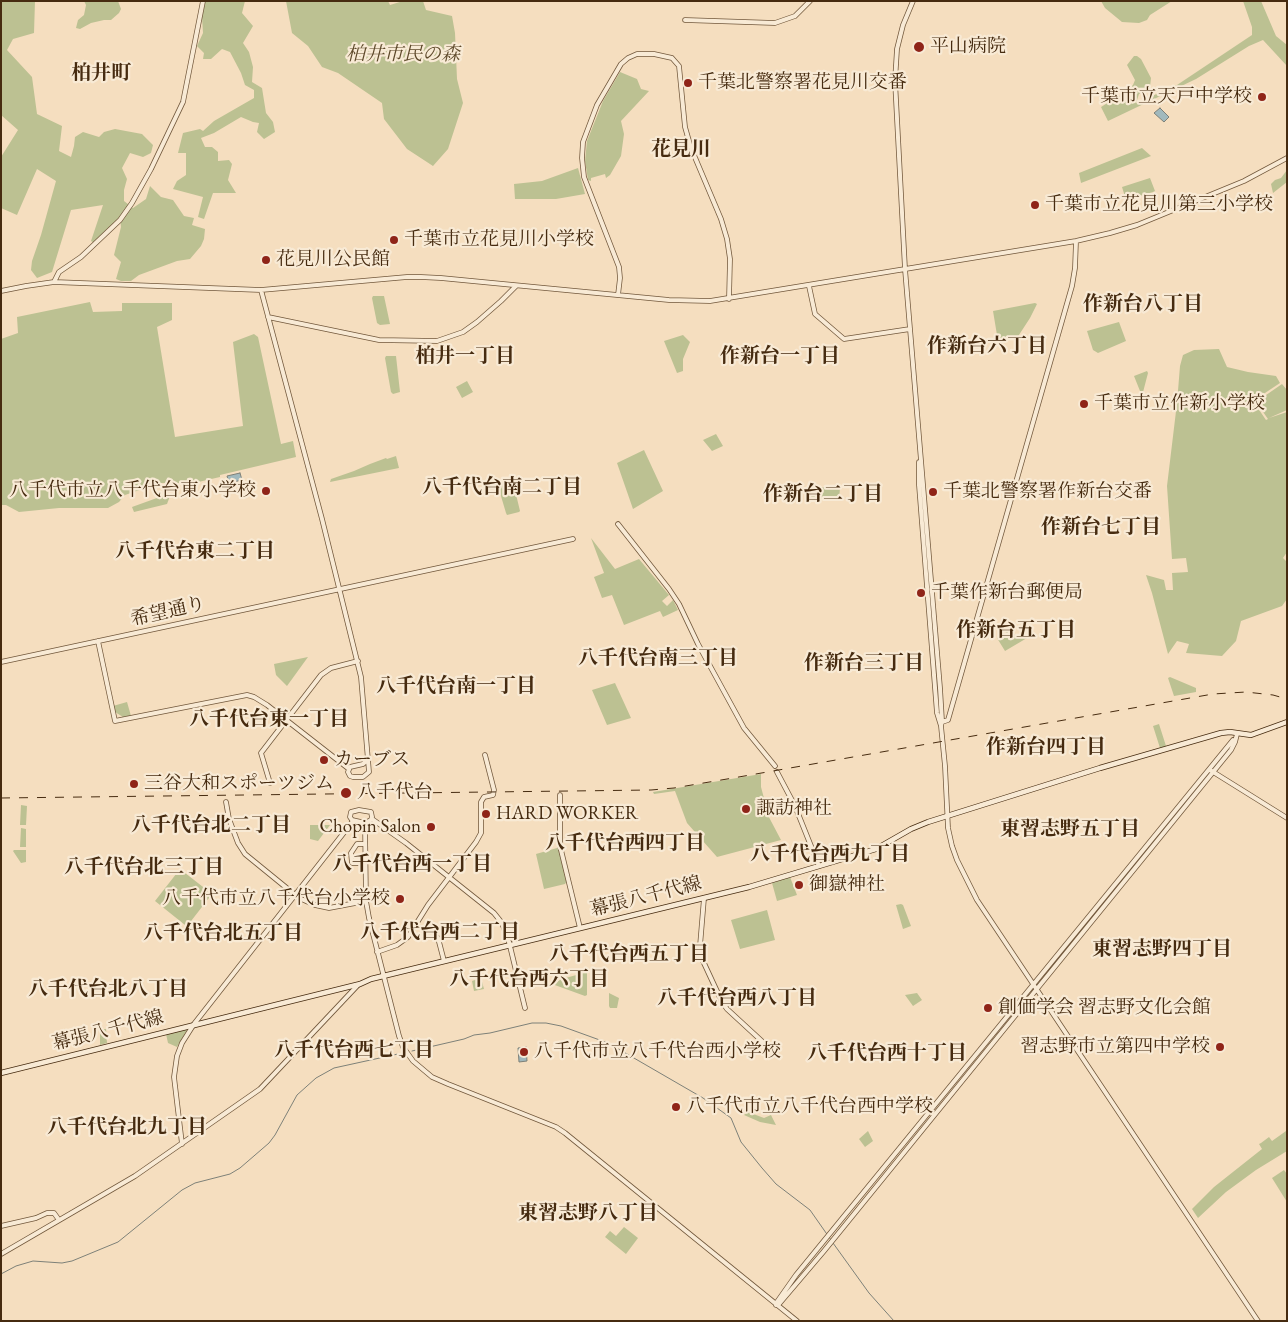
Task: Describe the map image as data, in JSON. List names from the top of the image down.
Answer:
{
  "streets": {
    "main road": ["幕張八千代線"],
    "street": ["希望通り"]
  },
  "districts": [
    "柏井町",
    "花見川",
    "作新台八丁目",
    "作新台六丁目",
    "柏井一丁目",
    "作新台一丁目",
    "八千代台南二丁目",
    "作新台二丁目",
    "作新台七丁目",
    "八千代台東二丁目",
    "作新台五丁目",
    "八千代台南三丁目",
    "作新台三丁目",
    "八千代台南一丁目",
    "八千代台東一丁目",
    "作新台四丁目",
    "八千代台北二丁目",
    "東習志野五丁目",
    "八千代台西四丁目",
    "八千代台西九丁目",
    "八千代台西一丁目",
    "八千代台北三丁目",
    "八千代台西二丁目",
    "八千代台北五丁目",
    "東習志野四丁目",
    "八千代台西五丁目",
    "八千代台西六丁目",
    "八千代台北八丁目",
    "八千代台西八丁目",
    "八千代台西七丁目",
    "八千代台西十丁目",
    "八千代台北九丁目",
    "東習志野八丁目"
  ],
  "parks": ["柏井市民の森"],
  "places": [
    "平山病院",
    "千葉北警察署花見川交番",
    "千葉市立天戸中学校",
    "千葉市立花見川第三小学校",
    "千葉市立花見川小学校",
    "花見川公民館",
    "千葉市立作新小学校",
    "八千代市立八千代台東小学校",
    "千葉北警察署作新台交番",
    "千葉作新台郵便局",
    "カーブス",
    "三谷大和スポーツジム",
    "八千代台",
    "諏訪神社",
    "HARD WORKER",
    "Chopin Salon",
    "御嶽神社",
    "八千代市立八千代台小学校",
    "創価学会 習志野文化会館",
    "習志野市立第四中学校",
    "八千代市立八千代台西小学校",
    "八千代市立八千代台西中学校"
  ]
}
